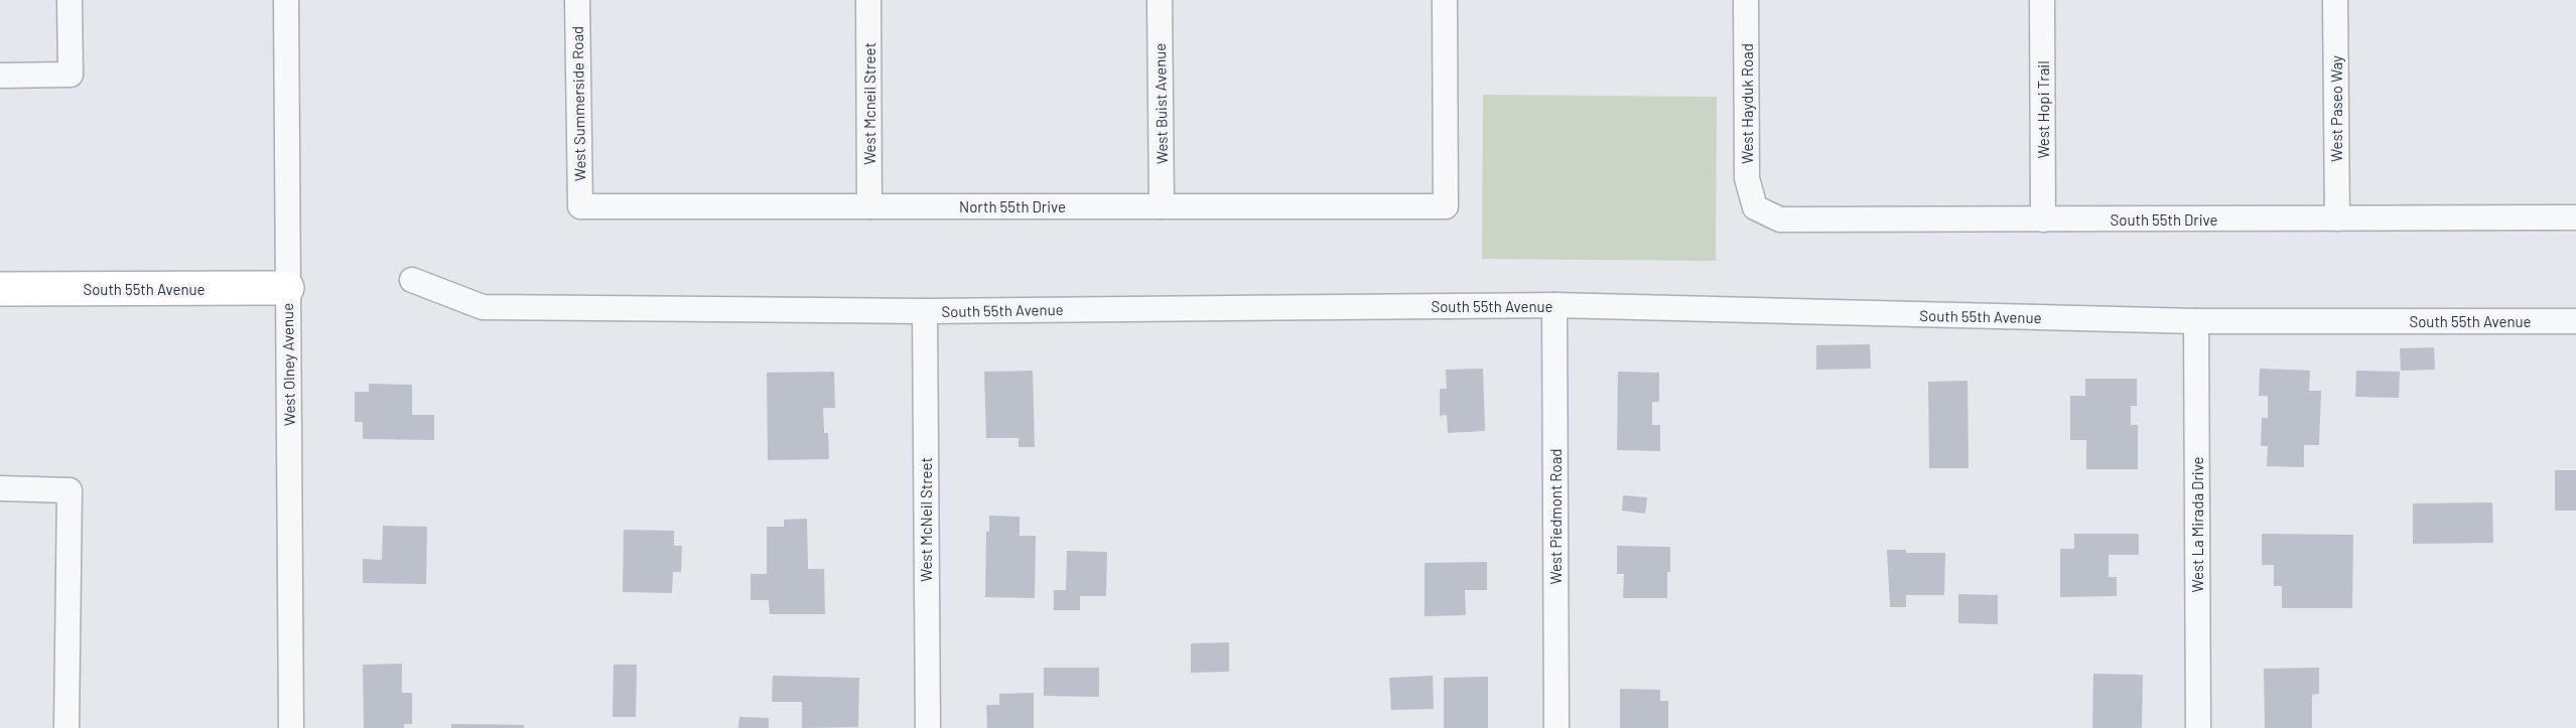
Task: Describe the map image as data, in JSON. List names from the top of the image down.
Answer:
{
  "streets": {
    "street": [
      "West Summerside Road",
      "West Mcneil Street",
      "West Buist Avenue",
      "West Hayduk Road",
      "West Paseo Way",
      "West Hopi Trail",
      "North 55th Drive",
      "South 55th Drive",
      "South 55th Avenue",
      "West Olney Avenue",
      "West Piedmont Road",
      "West McNeil Street",
      "West La Mirada Drive"
    ]
  },
  "crossings": [
    ["West Summerside Road", "North 55th Drive"],
    ["West Mcneil Street", "North 55th Drive"],
    ["West Buist Avenue", "North 55th Drive"],
    ["West Hayduk Road", "South 55th Drive"],
    ["West Paseo Way", "South 55th Drive"],
    ["West Hopi Trail", "South 55th Drive"],
    ["South 55th Avenue", "West Olney Avenue"],
    ["South 55th Avenue", "West Piedmont Road"],
    ["South 55th Avenue", "West McNeil Street"],
    ["South 55th Avenue", "West La Mirada Drive"]
  ]
}
